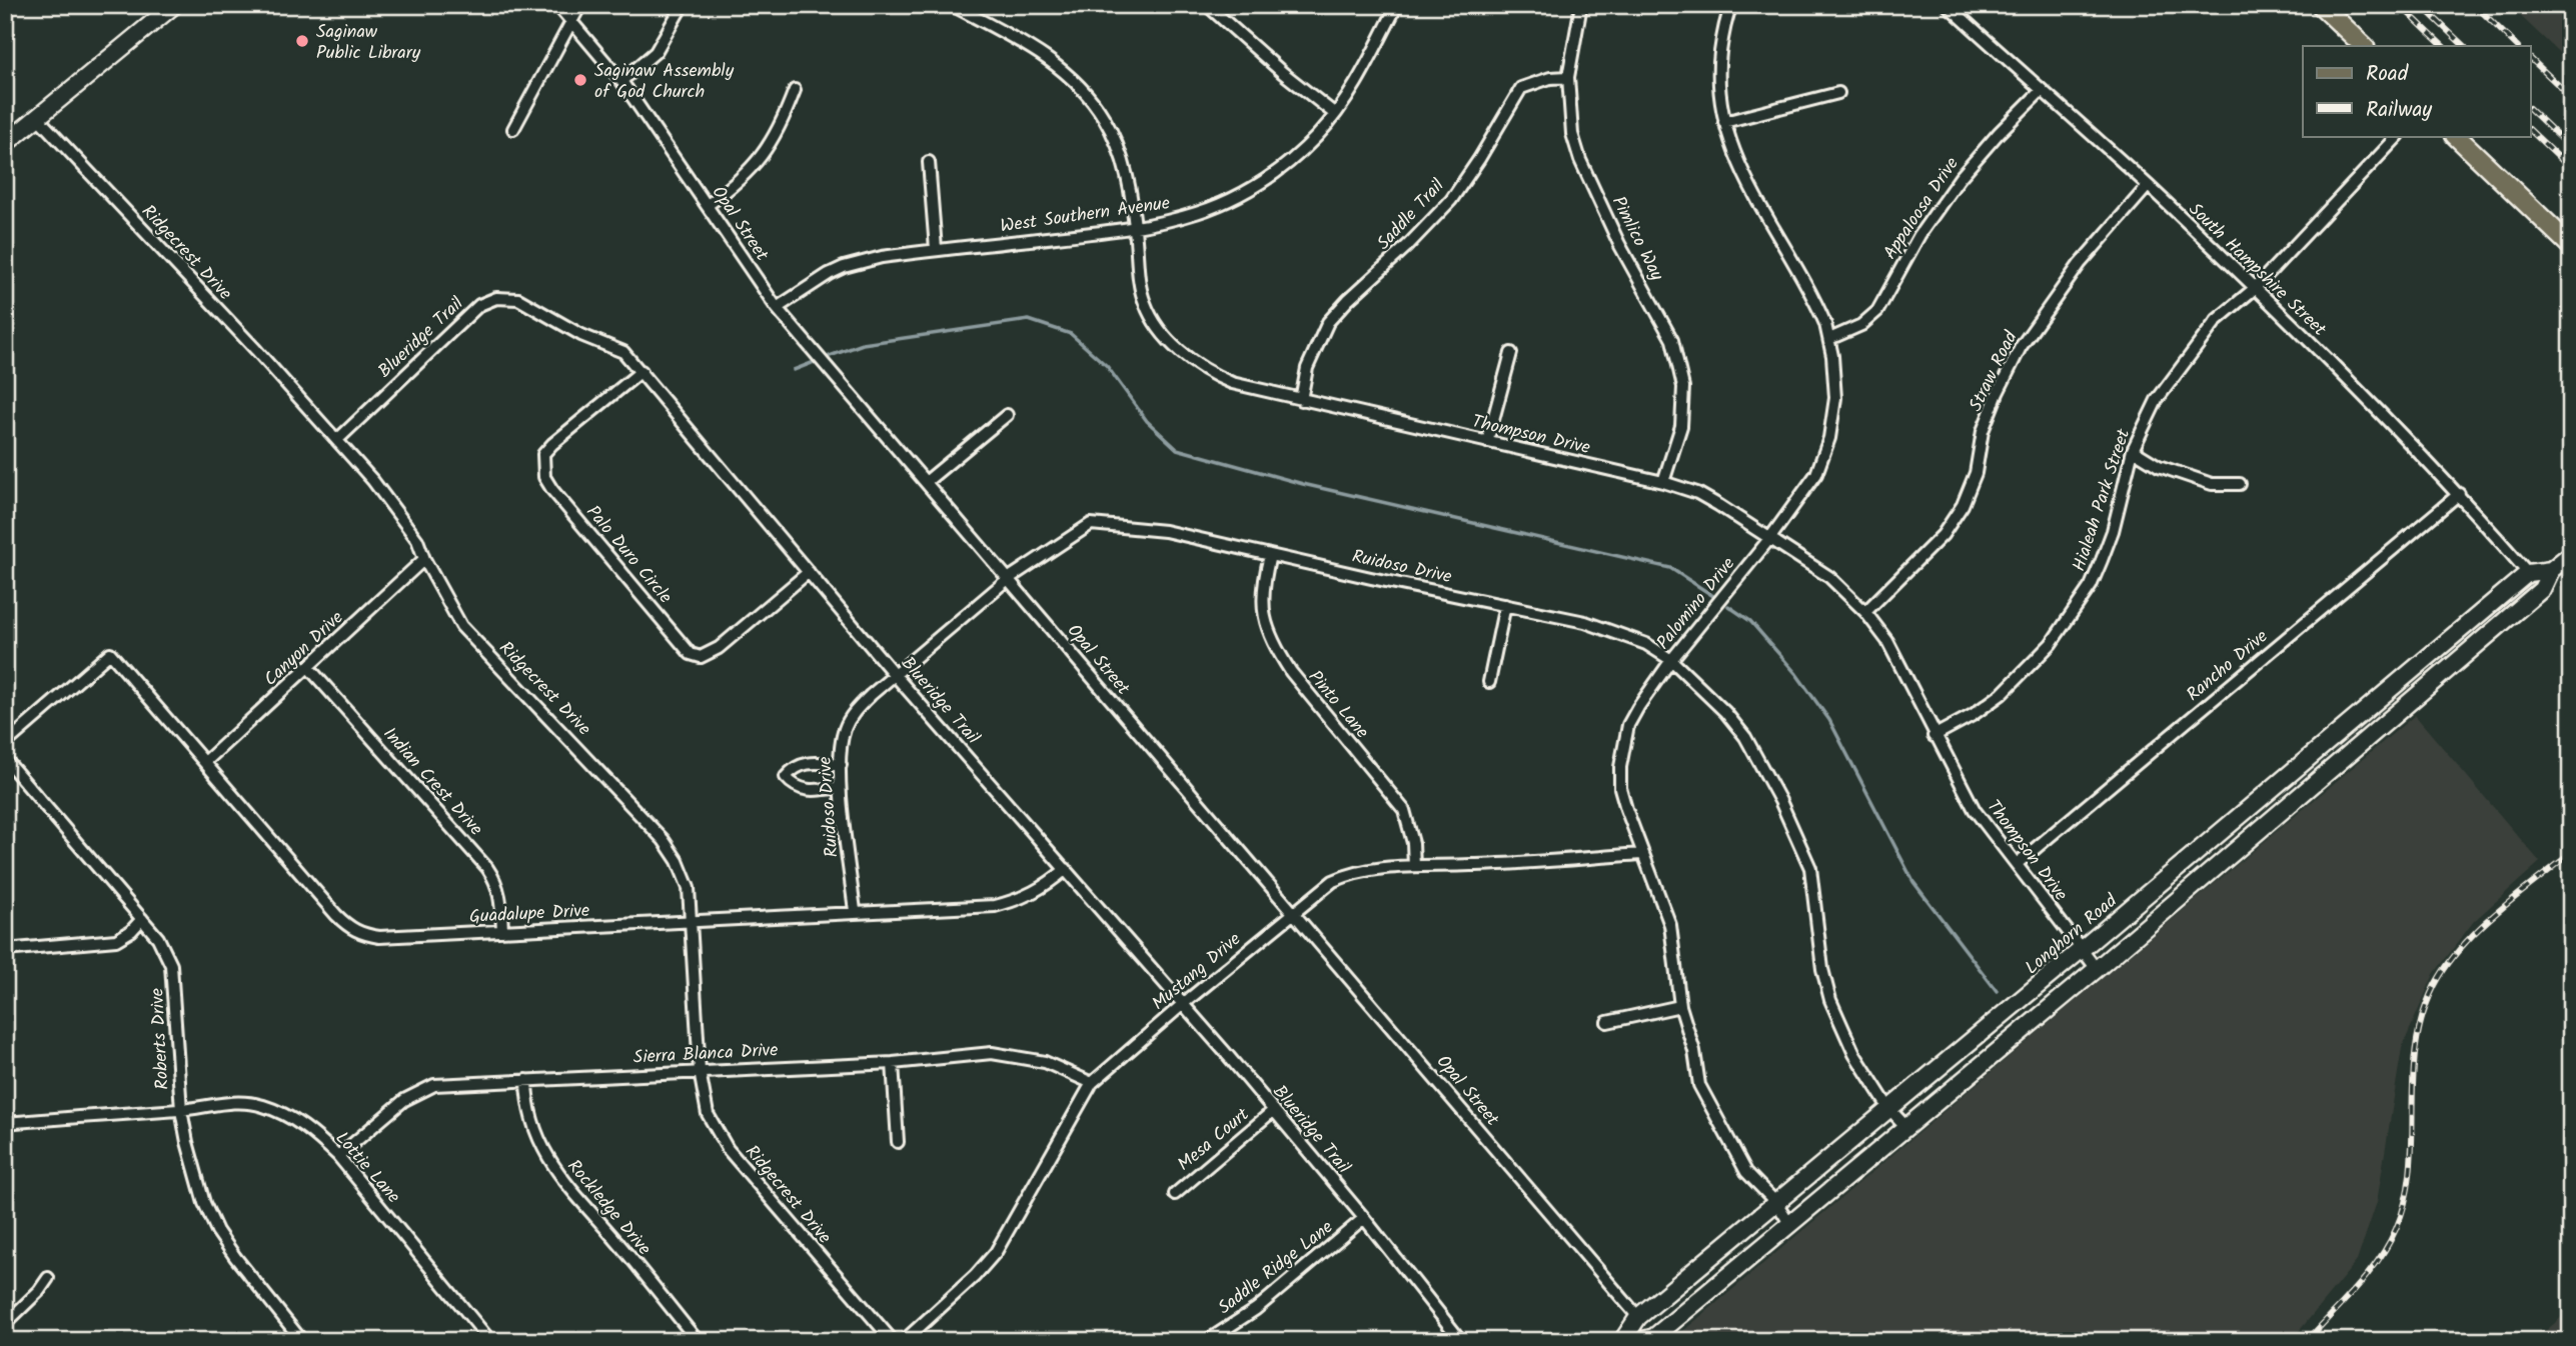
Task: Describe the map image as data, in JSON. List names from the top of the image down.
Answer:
{
  "streets": {
    "main road": ["Longhorn Road"],
    "street": [
      "Appaloosa Drive",
      "West Southern Avenue",
      "Saddle Trail",
      "Opal Street",
      "Pimlico Way",
      "Ridgecrest Drive",
      "South Hampshire Street",
      "Blueridge Trail",
      "Straw Road",
      "Thompson Drive",
      "Hialeah Park Street",
      "Palo Duro Circle",
      "Ruidoso Drive",
      "Palomino Drive",
      "Canyon Drive",
      "Rancho Drive",
      "Pinto Lane",
      "Indian Crest Drive",
      "Guadalupe Drive",
      "Mustang Drive",
      "Roberts Drive",
      "Sierra Blanca Drive",
      "Mesa Court",
      "Lottie Lane",
      "Rockledge Drive",
      "Saddle Ridge Lane"
    ]
  },
  "crossings": [
    ["Appaloosa Drive", "South Hampshire Street"],
    ["Appaloosa Drive", "Palomino Drive"],
    ["West Southern Avenue", "Opal Street"],
    ["West Southern Avenue", "Thompson Drive"],
    ["Saddle Trail", "Pimlico Way"],
    ["Saddle Trail", "Thompson Drive"],
    ["Opal Street", "Ruidoso Drive"],
    ["Opal Street", "Longhorn Road"],
    ["Opal Street", "Mustang Drive"],
    ["Pimlico Way", "Thompson Drive"],
    ["Ridgecrest Drive", "Blueridge Trail"],
    ["Ridgecrest Drive", "Canyon Drive"],
    ["Ridgecrest Drive", "Guadalupe Drive"],
    ["Ridgecrest Drive", "Sierra Blanca Drive"],
    ["South Hampshire Street", "Straw Road"],
    ["South Hampshire Street", "Hialeah Park Street"],
    ["South Hampshire Street", "Rancho Drive"],
    ["South Hampshire Street", "Longhorn Road"],
    ["Blueridge Trail", "Palo Duro Circle"],
    ["Blueridge Trail", "Ruidoso Drive"],
    ["Blueridge Trail", "Guadalupe Drive"],
    ["Blueridge Trail", "Mustang Drive"],
    ["Blueridge Trail", "Mesa Court"],
    ["Blueridge Trail", "Saddle Ridge Lane"],
    ["Straw Road", "Thompson Drive"],
    ["Thompson Drive", "Hialeah Park Street"],
    ["Thompson Drive", "Palomino Drive"],
    ["Thompson Drive", "Rancho Drive"],
    ["Thompson Drive", "Longhorn Road"],
    ["Ruidoso Drive", "Palomino Drive"],
    ["Ruidoso Drive", "Pinto Lane"],
    ["Ruidoso Drive", "Guadalupe Drive"],
    ["Ruidoso Drive", "Longhorn Road"],
    ["Palomino Drive", "Longhorn Road"],
    ["Palomino Drive", "Mustang Drive"],
    ["Canyon Drive", "Indian Crest Drive"],
    ["Canyon Drive", "Guadalupe Drive"],
    ["Pinto Lane", "Mustang Drive"],
    ["Indian Crest Drive", "Guadalupe Drive"],
    ["Mustang Drive", "Sierra Blanca Drive"],
    ["Roberts Drive", "Lottie Lane"],
    ["Sierra Blanca Drive", "Lottie Lane"],
    ["Sierra Blanca Drive", "Rockledge Drive"]
  ],
  "places": ["Saginaw Public Library", "Saginaw Assembly of God Church"],
  "legend": ["Road", "Railway"]
}
